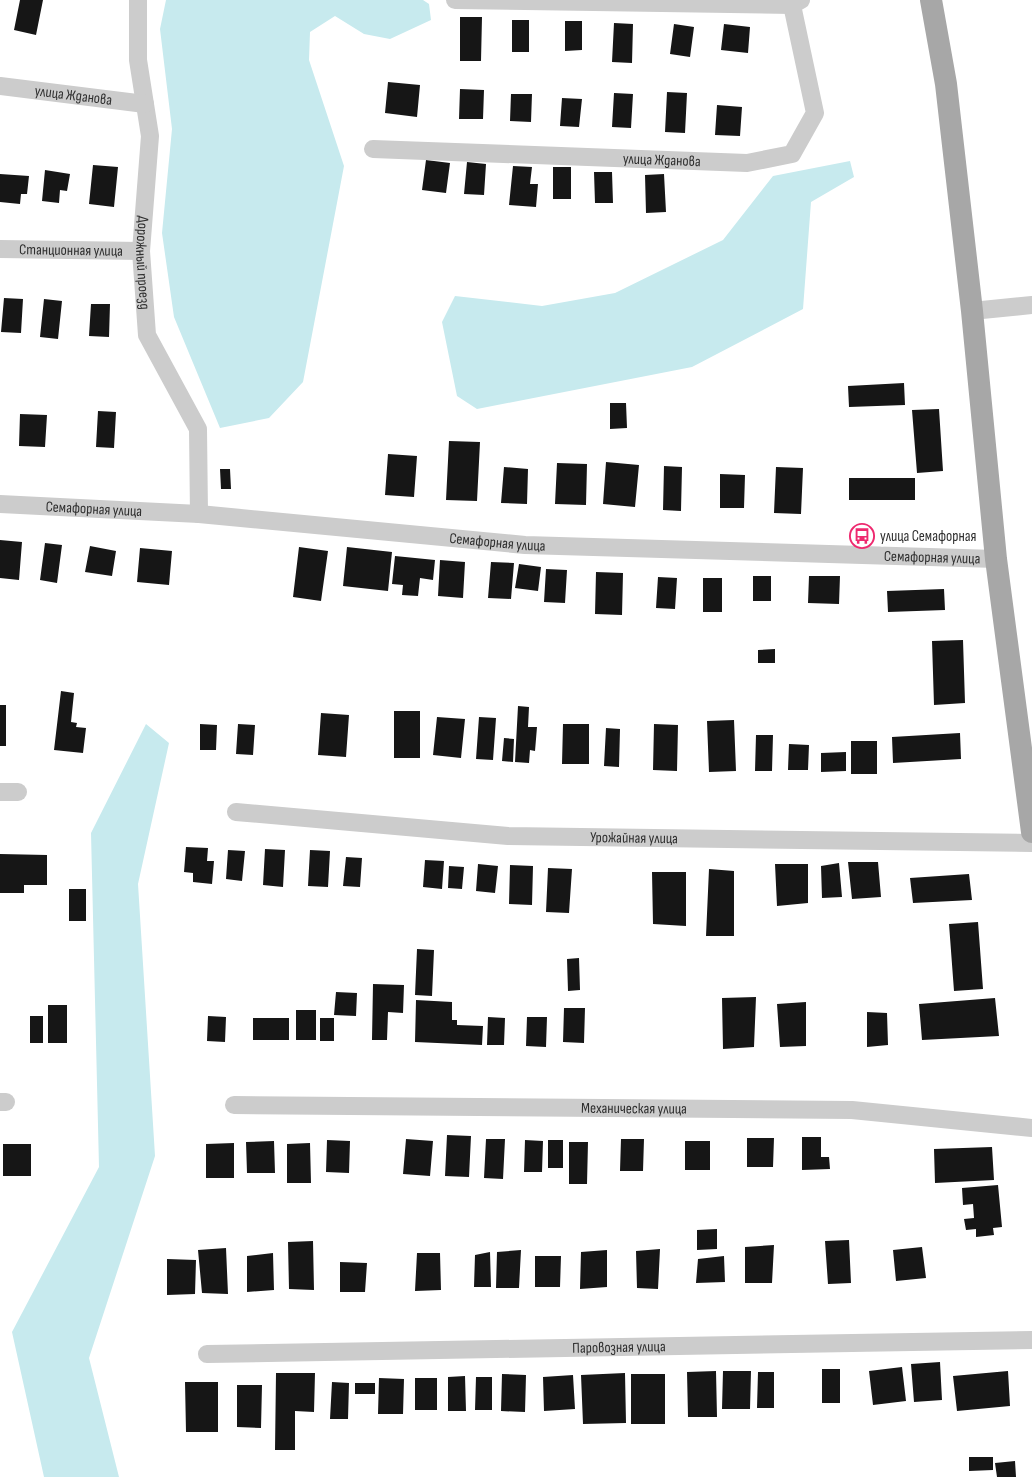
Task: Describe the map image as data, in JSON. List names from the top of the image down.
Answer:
{
  "streets": {
    "street": [
      "улица Жданова",
      "Станционная улица",
      "Дорожный проезд",
      "Семафорная улица",
      "Урожайная улица",
      "Механическая улица",
      "Паровозная улица"
    ]
  },
  "crossings": [
    ["улица Жданова", "Дорожный проезд"],
    ["Станционная улица", "Дорожный проезд"],
    ["Дорожный проезд", "Семафорная улица"]
  ],
  "places": {
    "bus stop": ["улица Семафорная"]
  }
}
